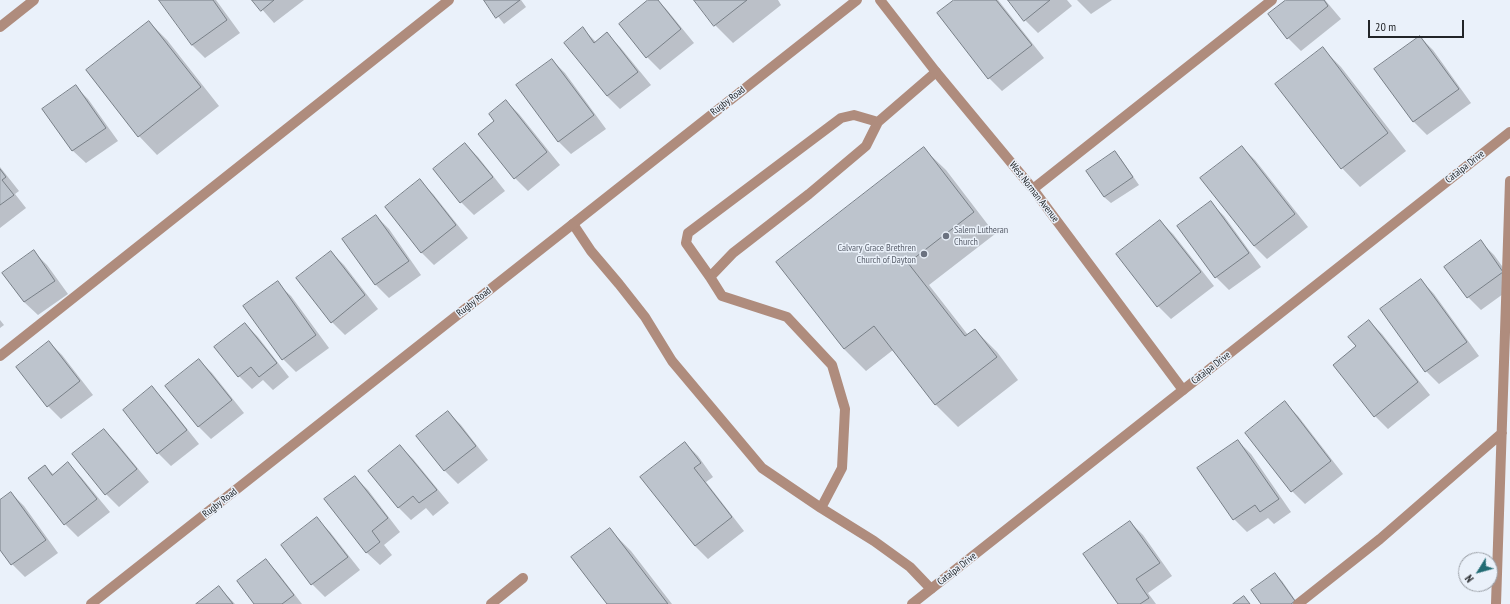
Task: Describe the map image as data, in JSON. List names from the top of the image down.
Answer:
{
  "streets": {
    "street": ["Rugby Road", "Catalpa Drive", "West Norman Avenue"]
  },
  "crossings": [
    ["Catalpa Drive", "West Norman Avenue"]
  ],
  "places": ["Salem Lutheran Church", "Calvary Grace Brethren Church of Dayton"],
  "scale_bar": "20 m",
  "north": "bottom left"
}
